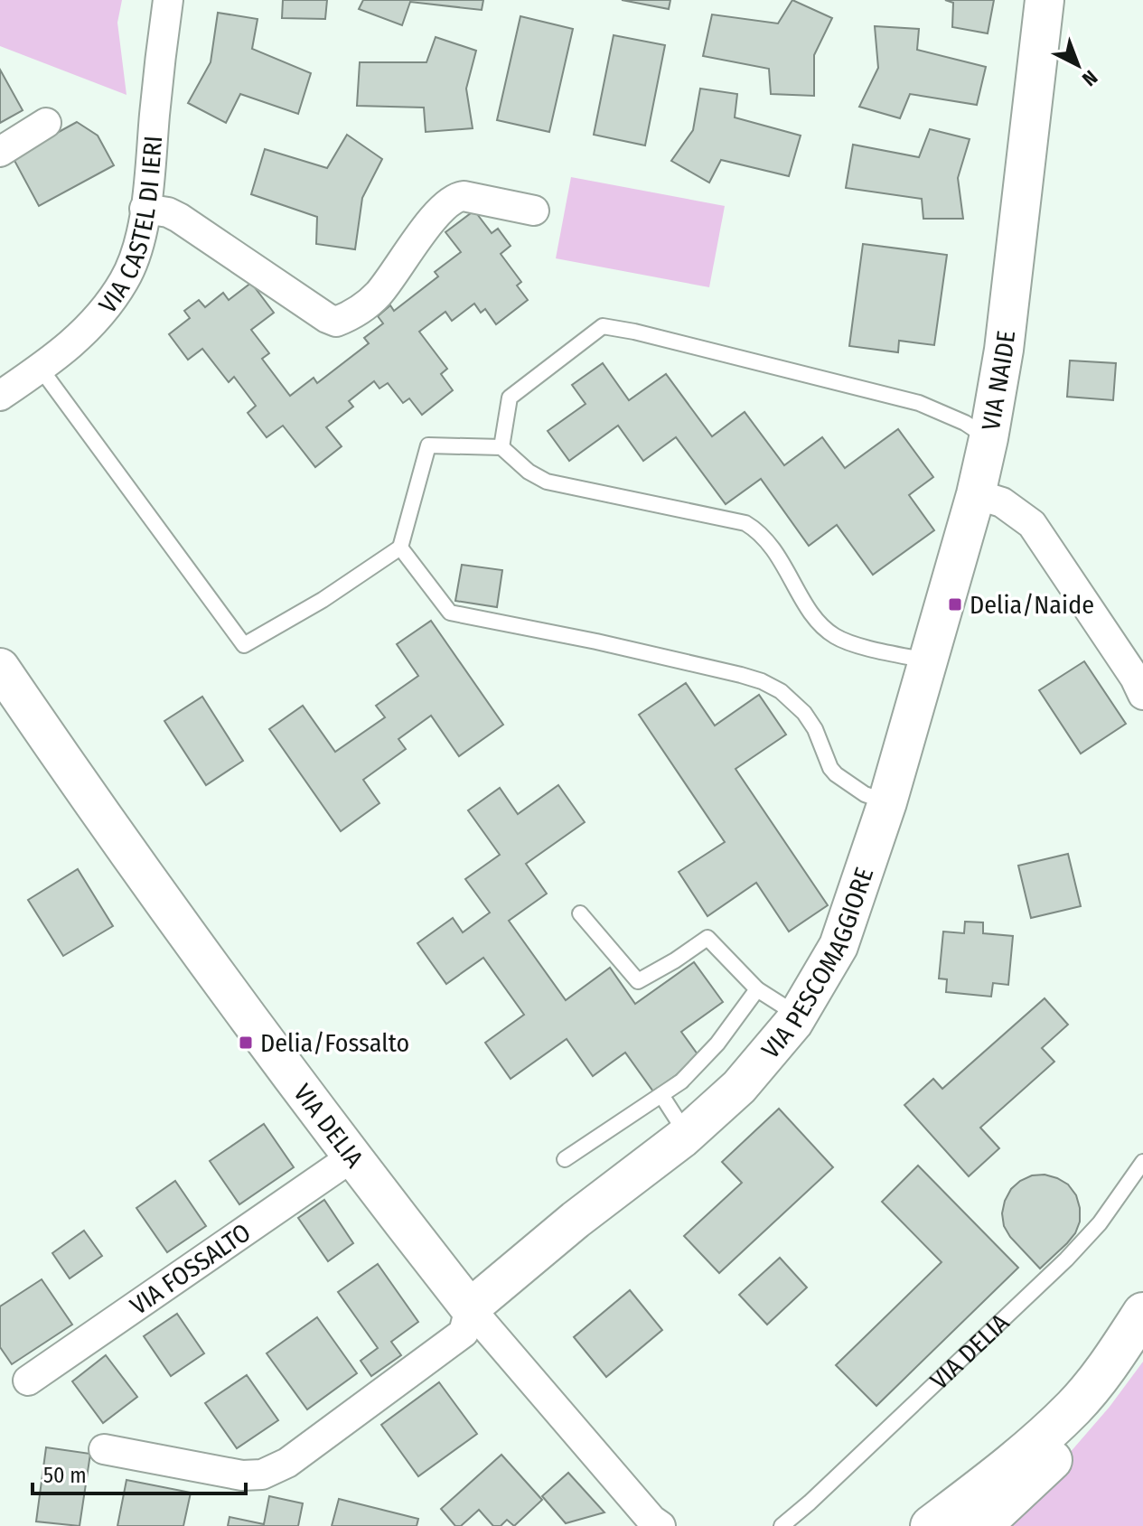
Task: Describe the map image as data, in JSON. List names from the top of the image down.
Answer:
{
  "streets": {
    "street": [
      "VIA CASTEL DI IERI",
      "VIA NAIDE",
      "VIA PESCOMAGGIORE",
      "VIA DELIA",
      "VIA FOSSALTO"
    ]
  },
  "crossings": [
    ["VIA NAIDE", "VIA PESCOMAGGIORE"],
    ["VIA PESCOMAGGIORE", "VIA DELIA"],
    ["VIA DELIA", "VIA FOSSALTO"]
  ],
  "places": {
    "transit": ["Delia/Naide", "Delia/Fossalto"]
  },
  "scale_bar": "50 m",
  "north": "bottom right"
}
